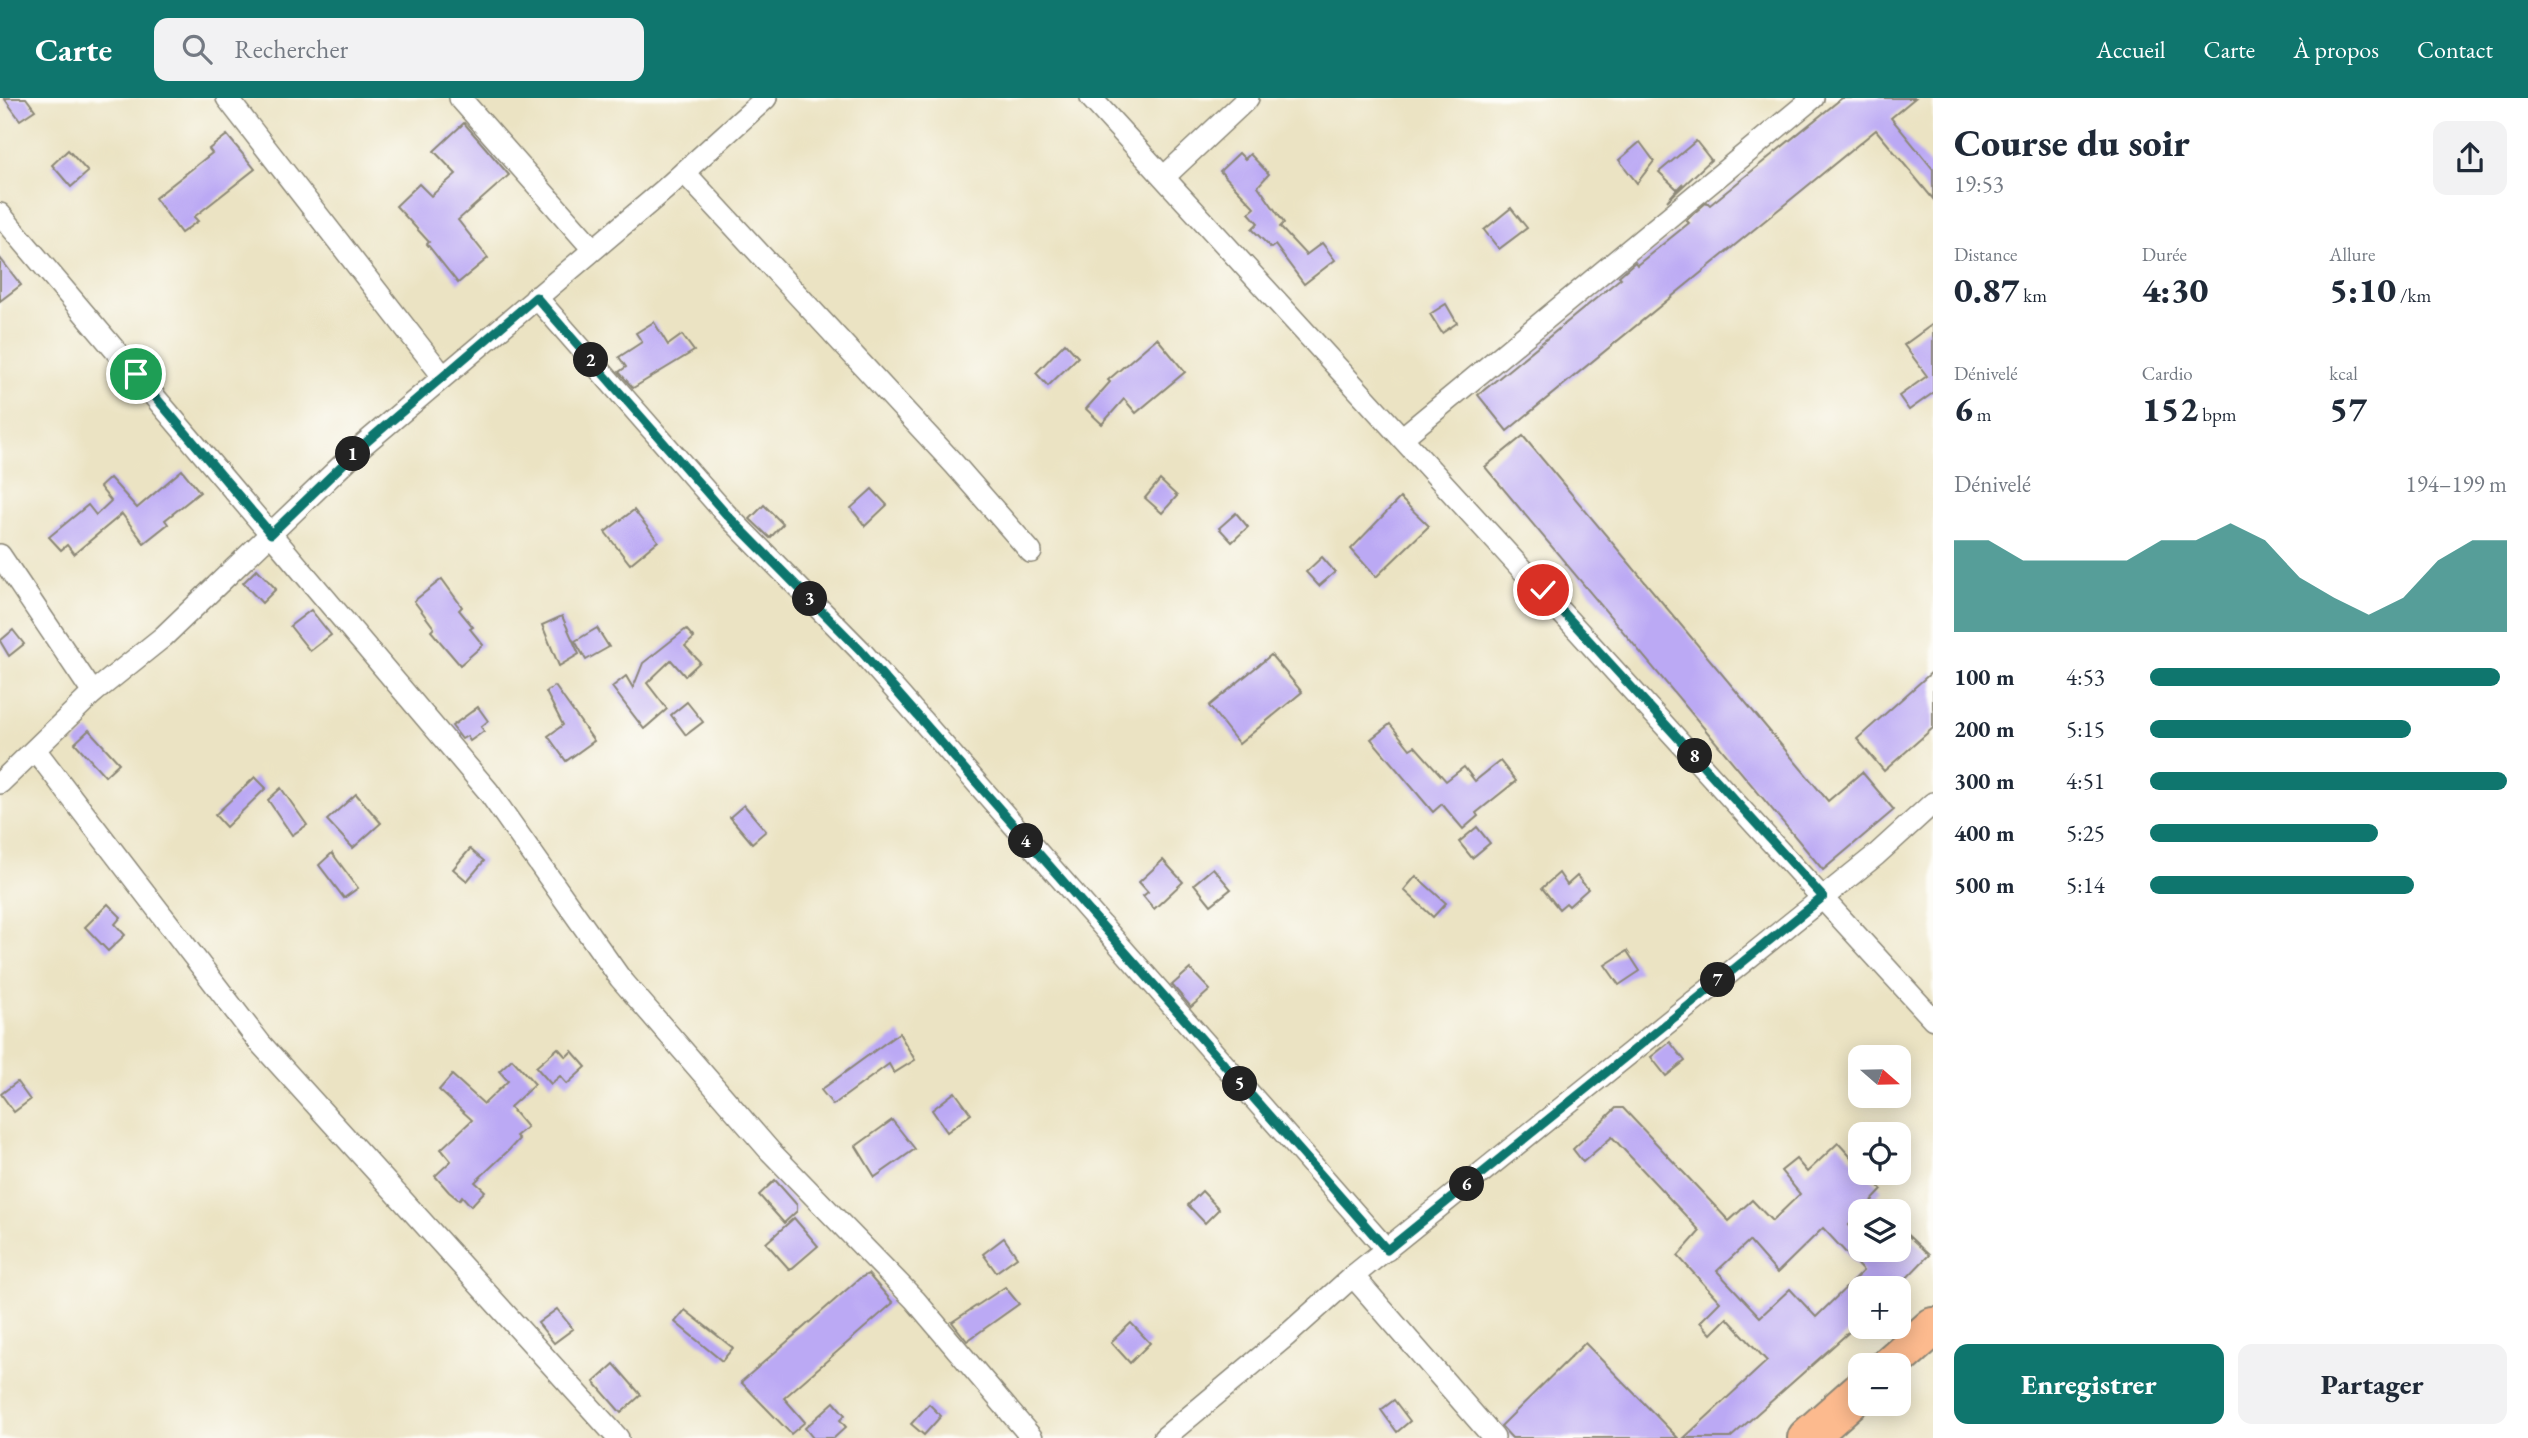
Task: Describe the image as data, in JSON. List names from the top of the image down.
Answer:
{
  "north": "right",
  "page": {
    "header": "Carte",
    "search": "Rechercher",
    "nav": [
      "Accueil",
      "Carte",
      "À propos",
      "Contact"
    ],
    "heading": ["Course du soir", "19:53"],
    "stats": [
      ["Distance", "0.87 km"],
      ["Durée", "4:30"],
      ["Allure", "5:10 /km"],
      ["Dénivelé", "6 m"],
      ["Cardio", "152 bpm"],
      ["kcal", "57"]
    ],
    "pins": [
      "2",
      "1",
      "3",
      "8",
      "4",
      "7",
      "5",
      "6"
    ],
    "chart": ["Dénivelé", "194–199 m"],
    "list": [
      {
        "name": "100 m",
        "note": "4:53"
      },
      {
        "name": "200 m",
        "note": "5:15"
      },
      {
        "name": "300 m",
        "note": "4:51"
      },
      {
        "name": "400 m",
        "note": "5:25"
      },
      {
        "name": "500 m",
        "note": "5:14"
      }
    ],
    "map_buttons": ["+", "−"],
    "buttons": ["Enregistrer", "Partager"]
  }
}
